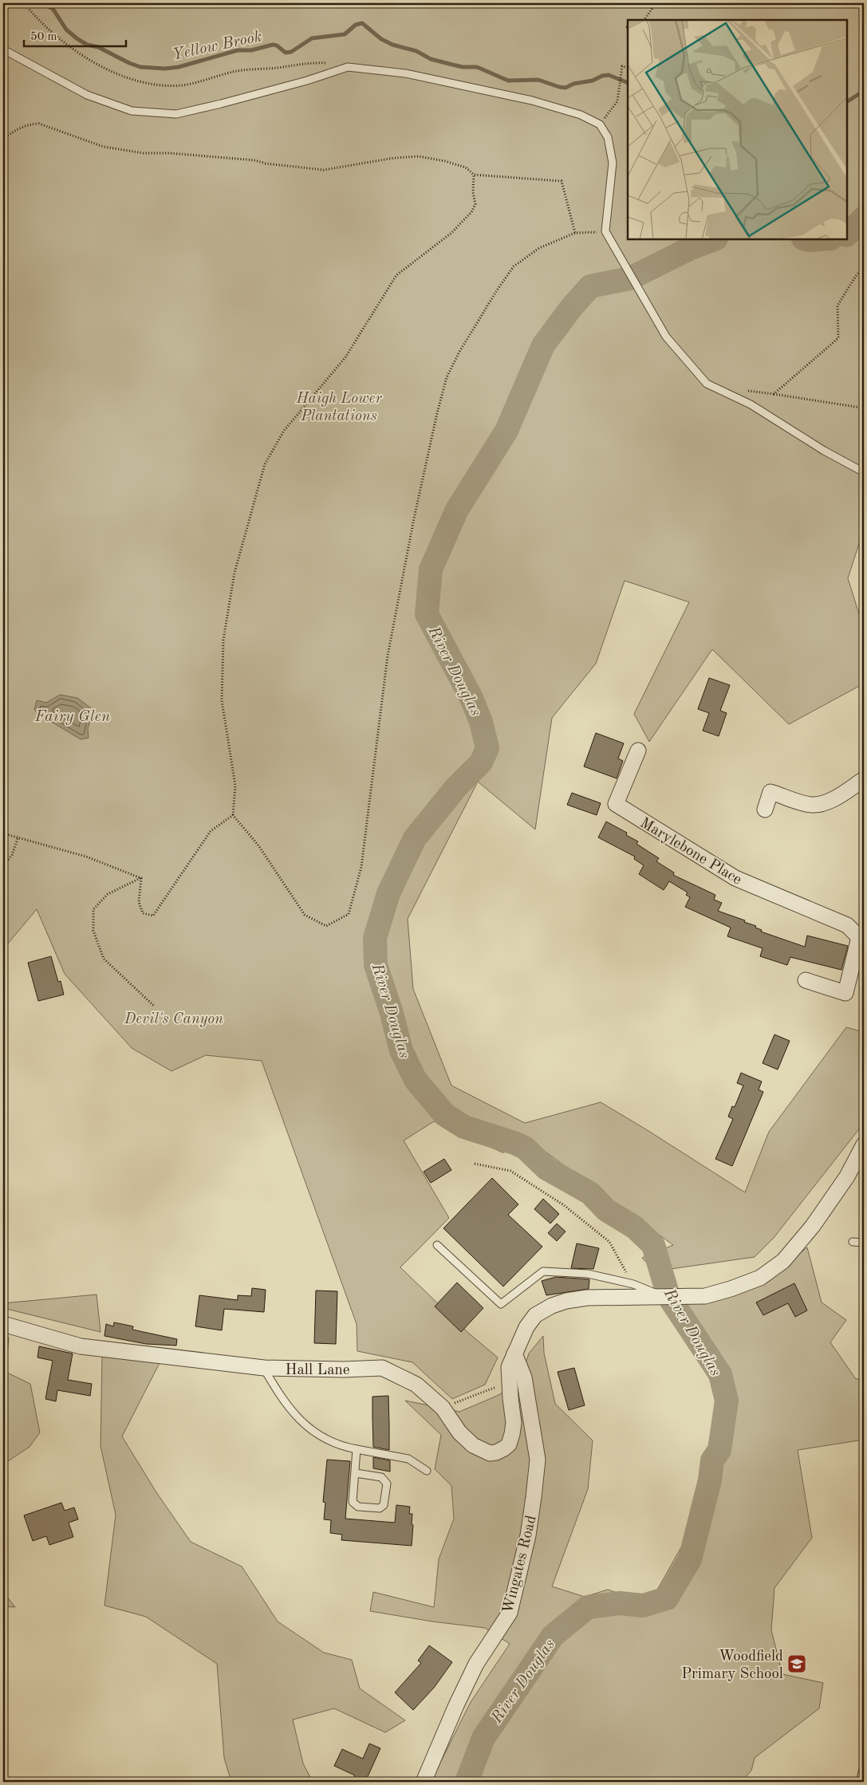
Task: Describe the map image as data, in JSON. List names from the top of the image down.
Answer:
{
  "streets": {
    "street": ["Marylebone Place", "Hall Lane", "Wingates Road"]
  },
  "crossings": [
    ["Hall Lane", "Wingates Road"]
  ],
  "water": ["Yellow Brook", "River Douglas", "Fairy Glen"],
  "parks": ["Haigh Lower Plantations", "Devil's Canyon"],
  "places": {
    "school or university": ["Woodfield Primary School"]
  },
  "scale_bar": "50 m"
}
